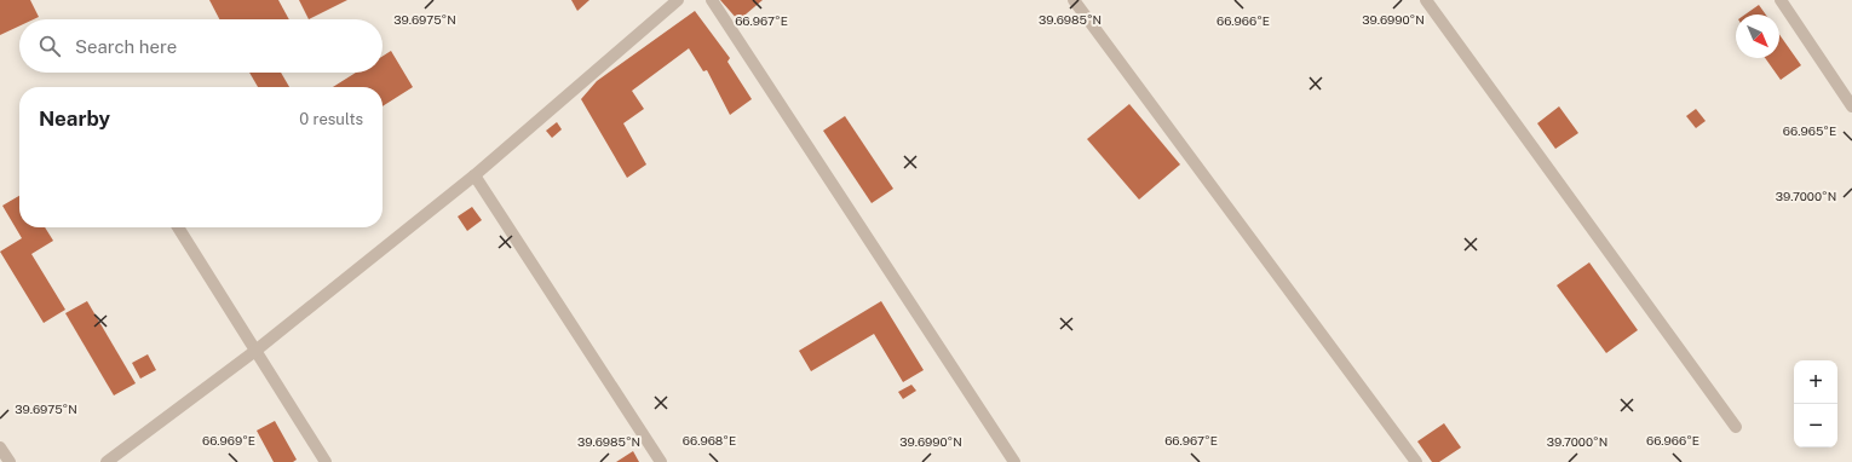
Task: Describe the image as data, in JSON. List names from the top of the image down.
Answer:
{
  "north": "bottom right",
  "page": {
    "search": "Search here",
    "heading": ["Nearby", "0 results"],
    "map_buttons": ["+", "−"]
  },
  "coordinates": [
    "39.6975°N",
    "39.6985°N",
    "39.6990°N",
    "66.967°E",
    "66.966°E",
    "66.965°E",
    "39.7000°N",
    "66.969°E",
    "66.968°E"
  ]
}
